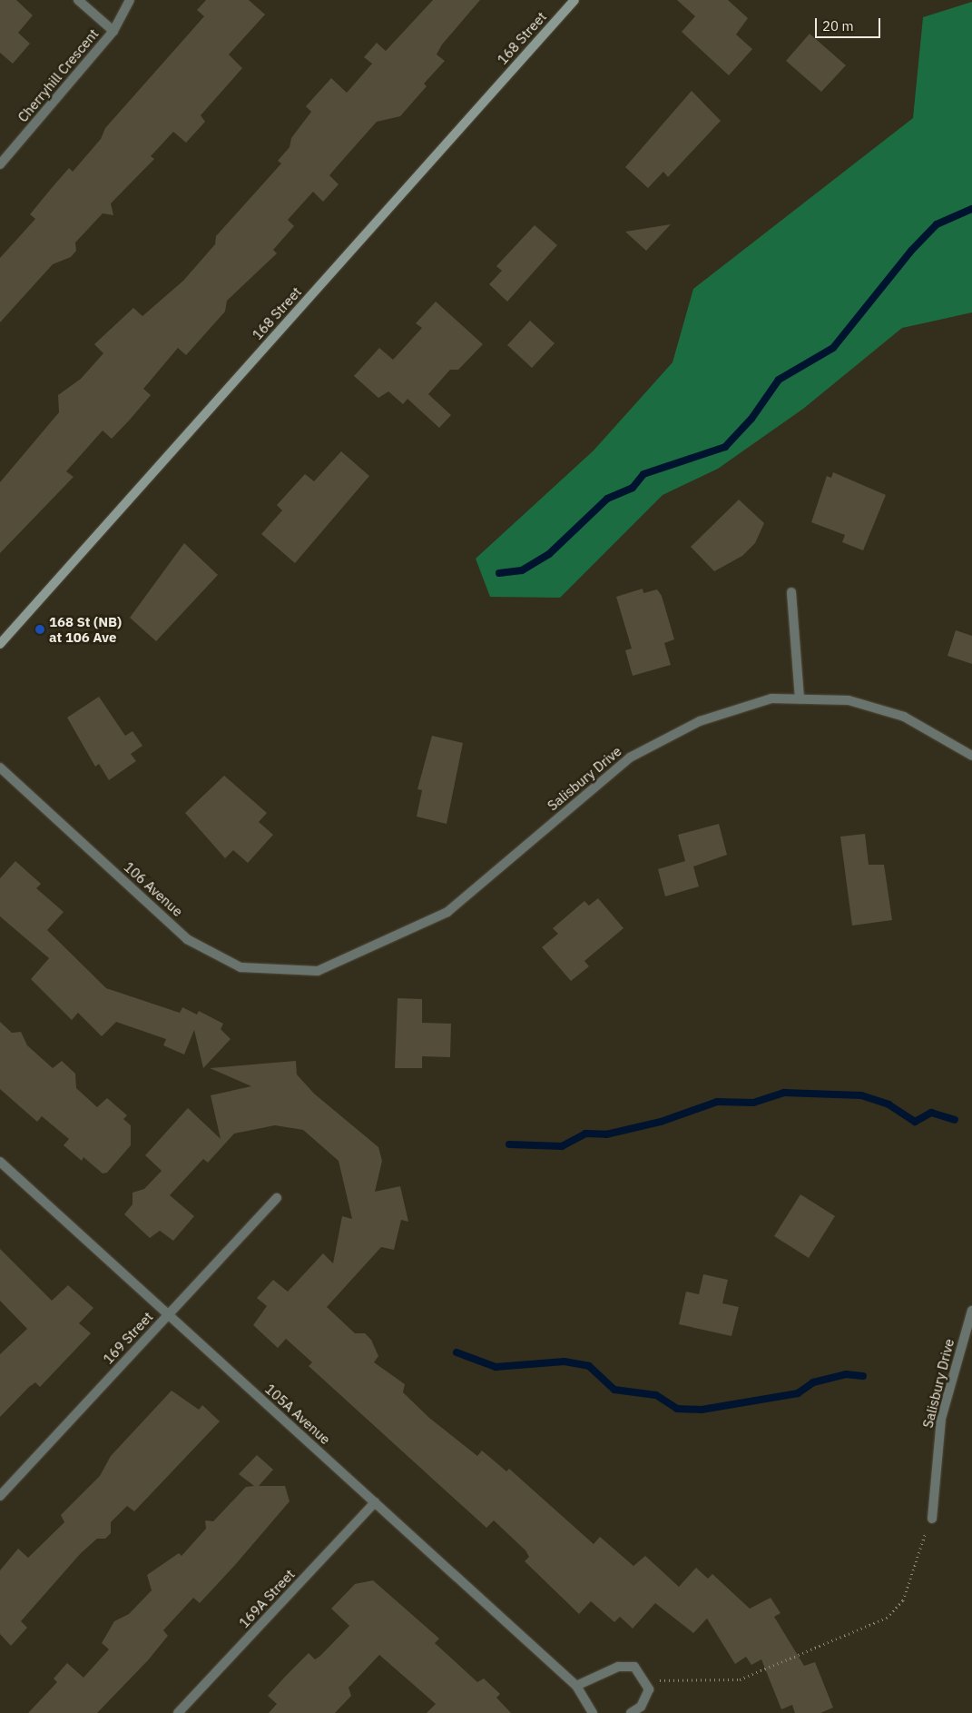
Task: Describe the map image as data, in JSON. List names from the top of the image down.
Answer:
{
  "streets": {
    "street": [
      "168 Street",
      "Cherryhill Crescent",
      "Salisbury Drive",
      "106 Avenue",
      "169 Street",
      "105A Avenue",
      "169A Street"
    ]
  },
  "crossings": [
    ["Salisbury Drive", "106 Avenue"],
    ["169 Street", "105A Avenue"],
    ["105A Avenue", "169A Street"]
  ],
  "places": ["168 St (NB) at 106 Ave"],
  "scale_bar": "20 m"
}
